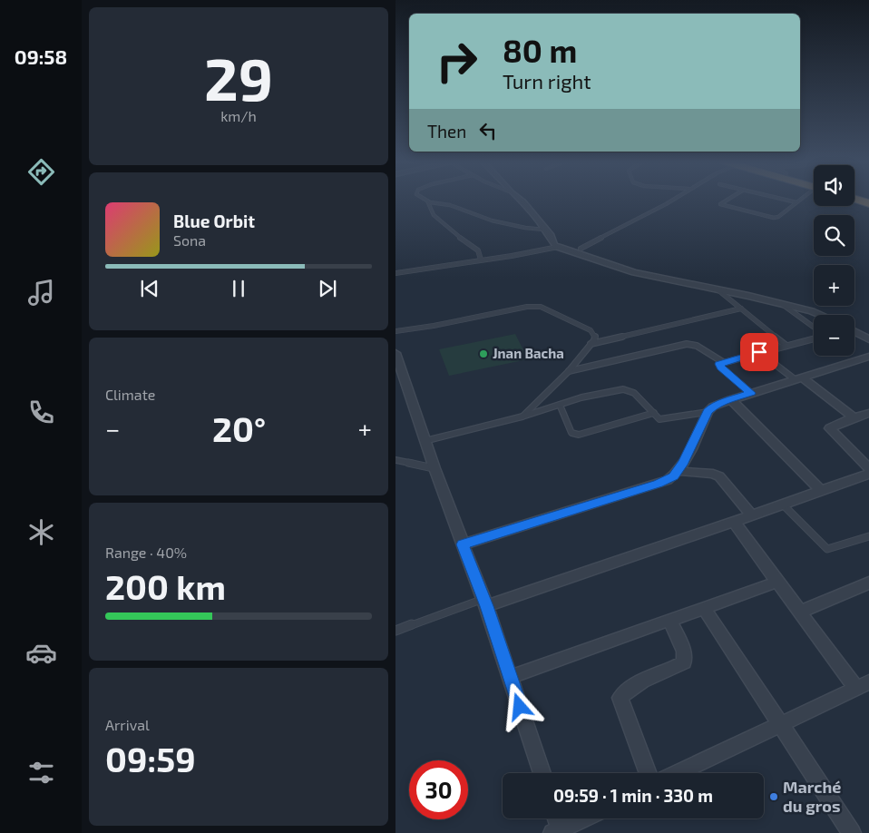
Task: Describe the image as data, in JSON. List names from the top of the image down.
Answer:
{
  "places": ["Jnan Bacha", "Marché du gros"],
  "page": {
    "tabs": "09:58",
    "tile": [
      ["29", "km/h"],
      "Climate",
      ["Range · 40%", "200 km"],
      ["Arrival", "09:59"]
    ],
    "turn": ["80 m", "Turn right"],
    "then": "Then",
    "map_buttons": ["+", "−"],
    "song": ["Blue Orbit", "Sona"],
    "heat": ["−", "20°", "+"],
    "limit": "30",
    "trip": "09:59 · 1 min · 330 m"
  }
}
